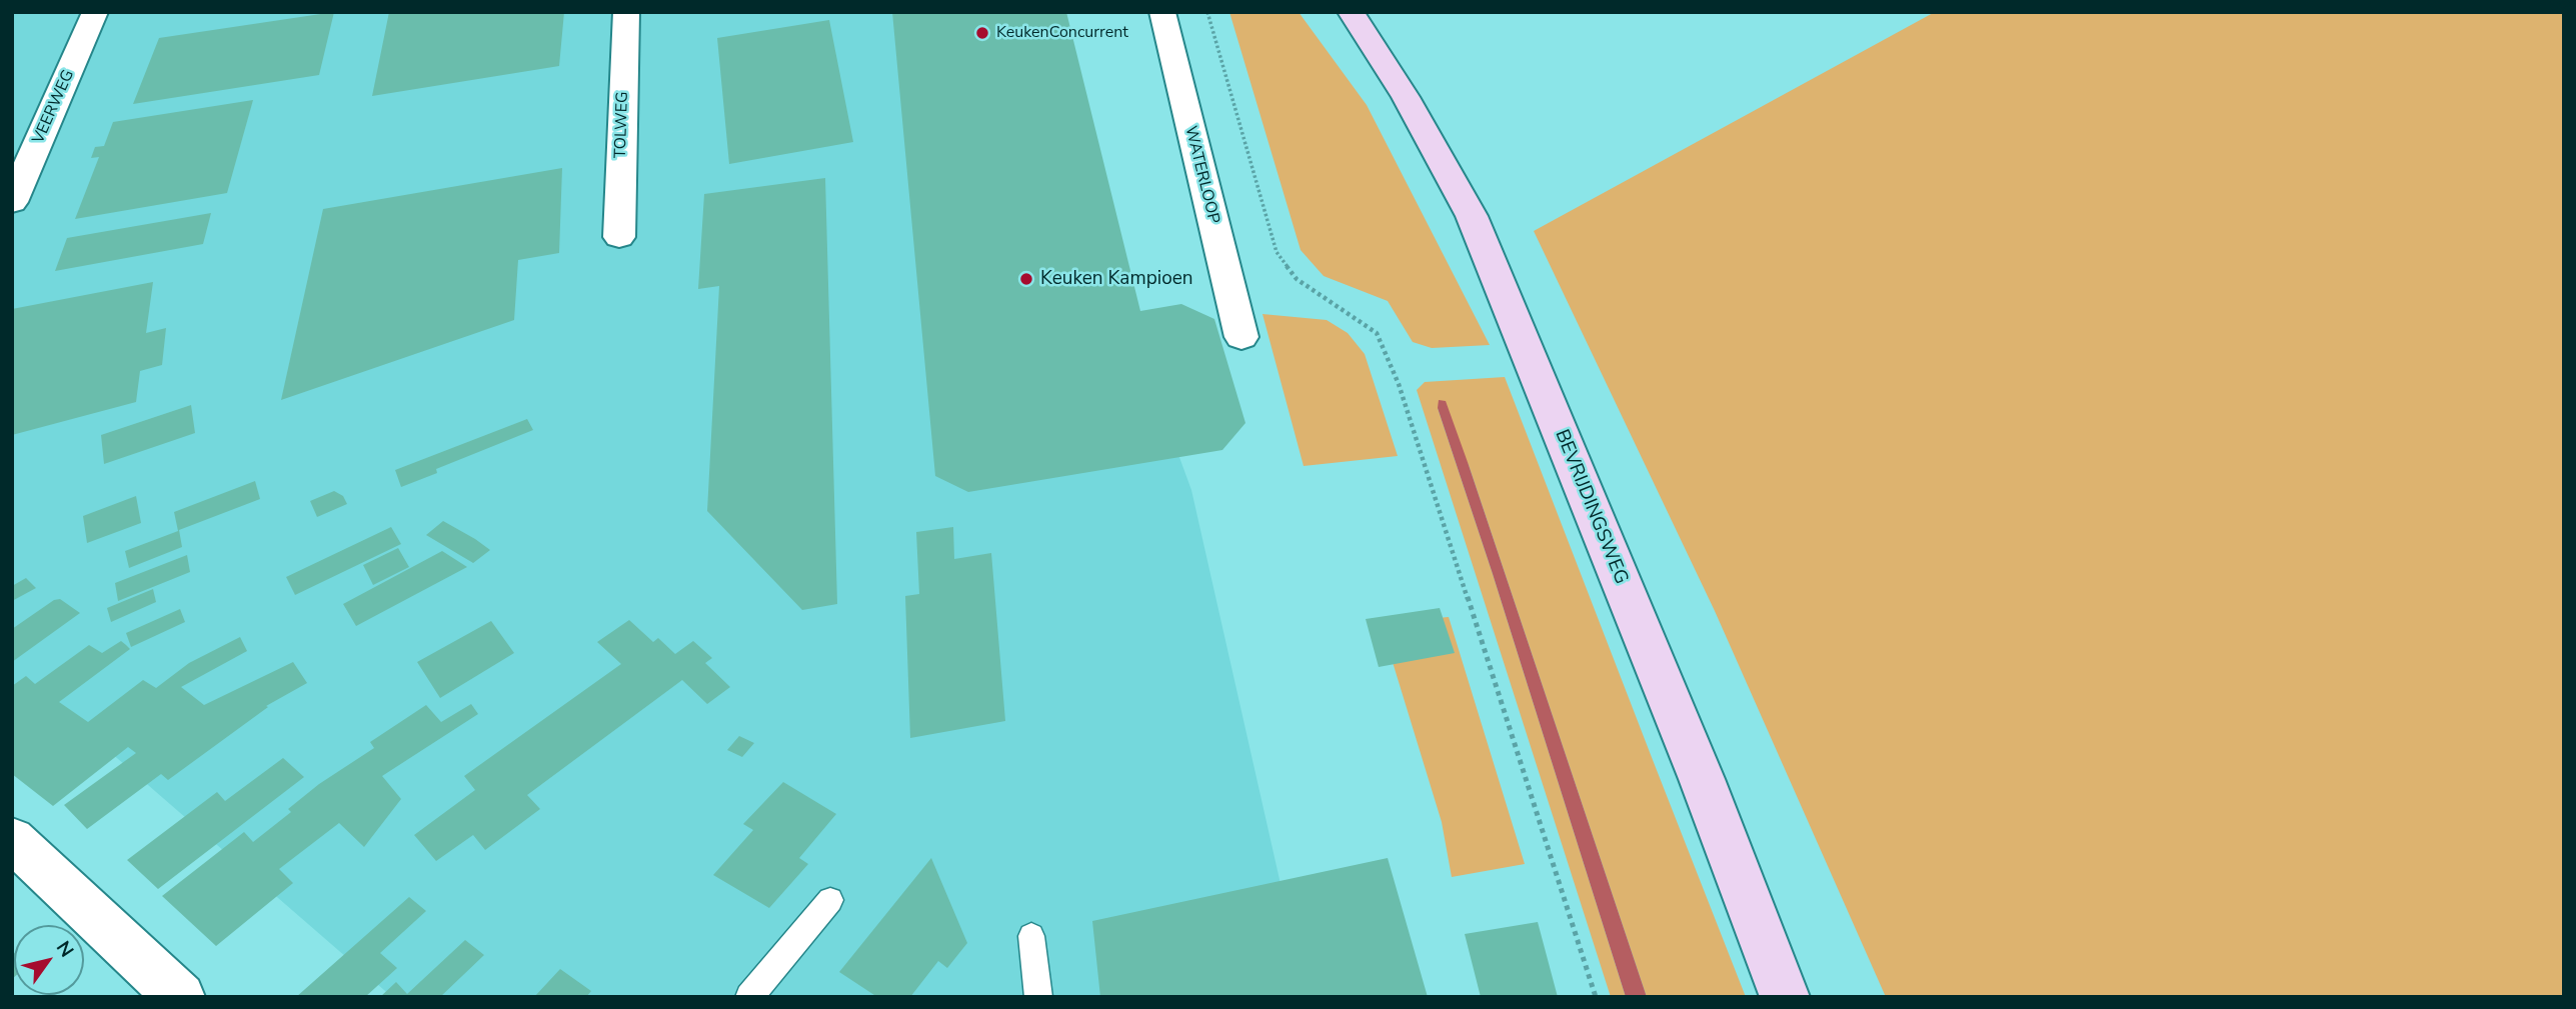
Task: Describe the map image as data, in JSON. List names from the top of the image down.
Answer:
{
  "streets": {
    "main road": ["BEVRIJDINGSWEG"],
    "street": ["VEERWEG", "TOLWEG", "WATERLOOP"]
  },
  "places": ["KeukenConcurrent", "Keuken Kampioen"],
  "north": "top right"
}
